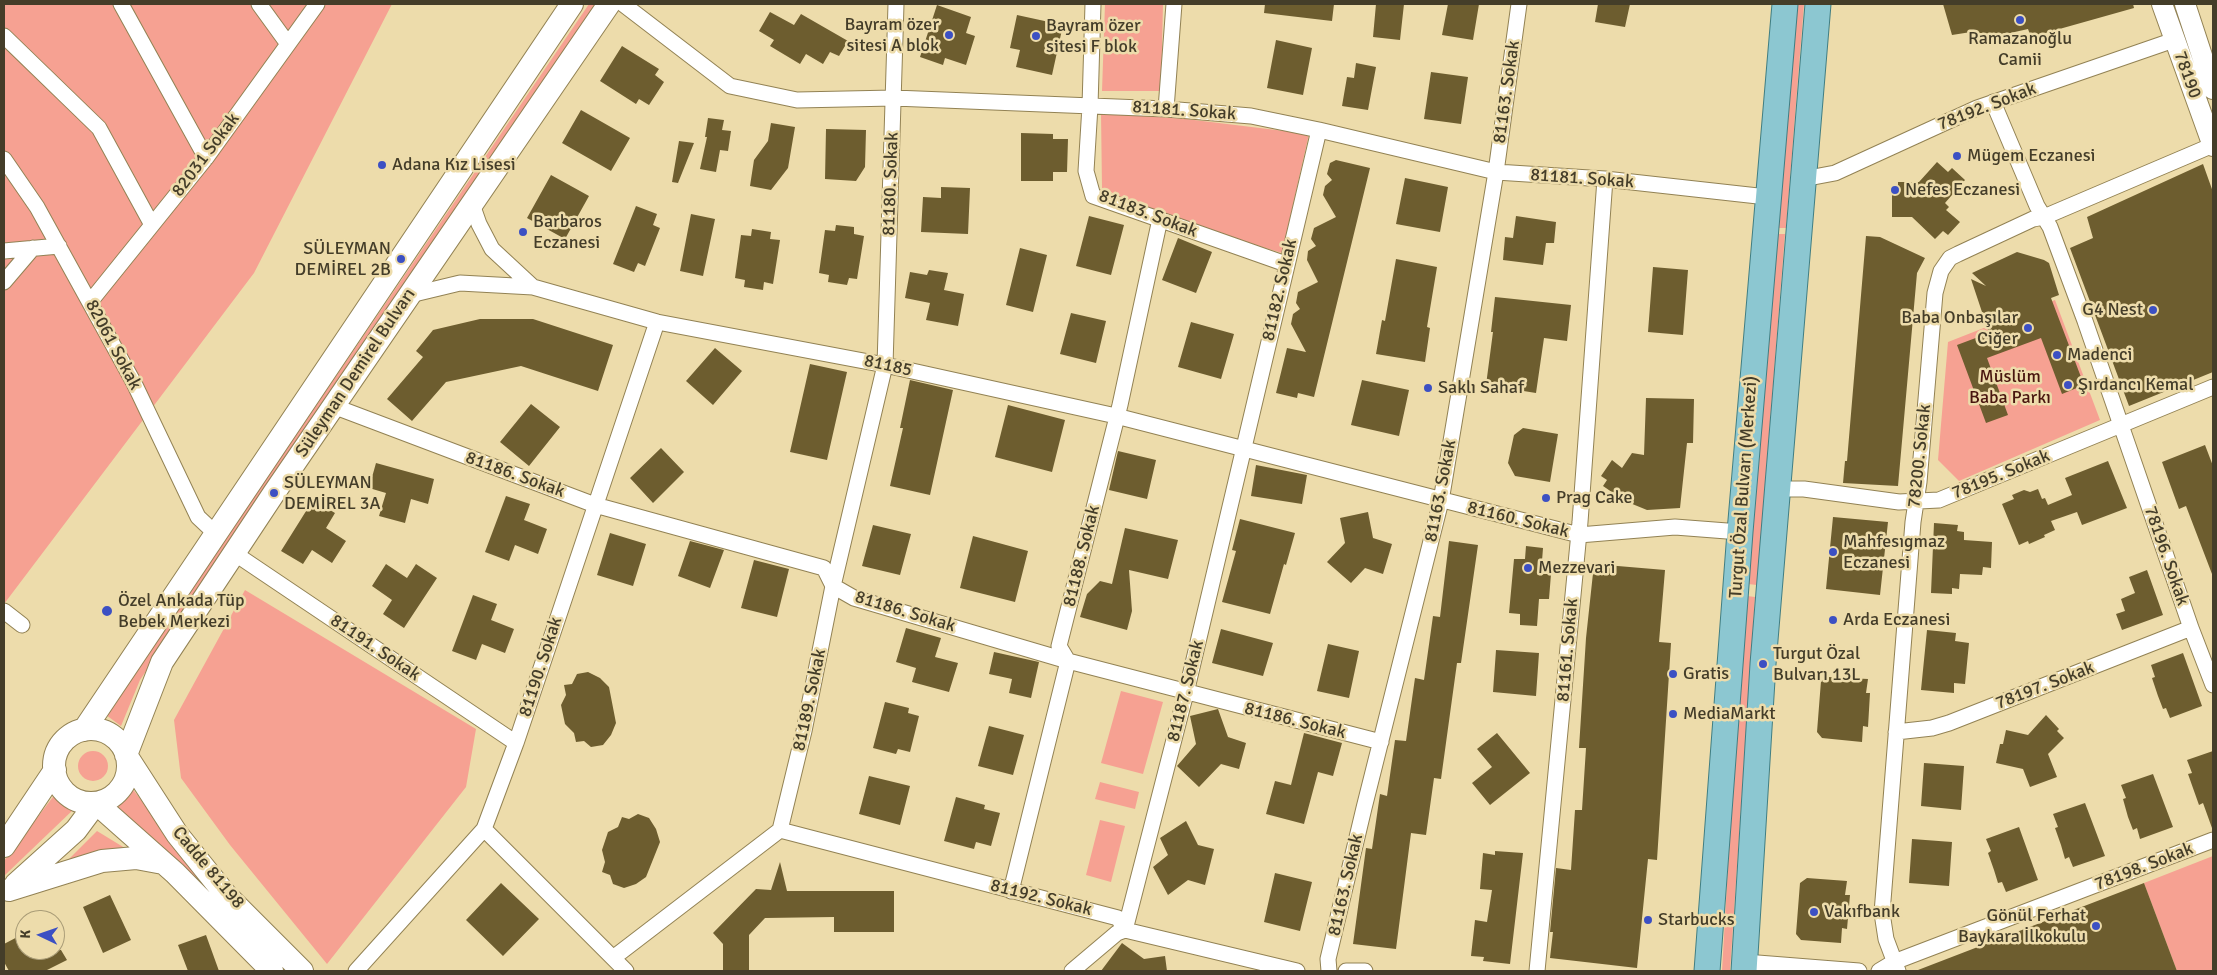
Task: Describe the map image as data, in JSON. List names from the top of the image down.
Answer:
{
  "streets": {
    "main road": ["Süleyman Demirel Bulvarı", "Turgut Özal Bulvarı (Merkezi)", "Cadde 81198"],
    "street": [
      "78190",
      "81163. Sokak",
      "78192. Sokak",
      "81181. Sokak",
      "82031 Sokak",
      "81180. Sokak",
      "81183. Sokak",
      "81182. Sokak",
      "82061 Sokak",
      "81185",
      "78200. Sokak",
      "81186. Sokak",
      "78195. Sokak",
      "81160. Sokak",
      "81188. Sokak",
      "78196. Sokak",
      "81191. Sokak",
      "81161. Sokak",
      "81190. Sokak",
      "78197. Sokak",
      "81187. Sokak",
      "81189. Sokak",
      "78198. Sokak",
      "81192. Sokak"
    ]
  },
  "crossings": [
    ["78190", "78192. Sokak"],
    ["78190", "78200. Sokak"],
    ["81163. Sokak", "81181. Sokak"],
    ["81163. Sokak", "81186. Sokak"],
    ["81163. Sokak", "81160. Sokak"],
    ["78192. Sokak", "Turgut Özal Bulvarı (Merkezi)"],
    ["78192. Sokak", "78196. Sokak"],
    ["81181. Sokak", "81180. Sokak"],
    ["81181. Sokak", "81183. Sokak"],
    ["81181. Sokak", "81182. Sokak"],
    ["81181. Sokak", "Turgut Özal Bulvarı (Merkezi)"],
    ["81181. Sokak", "81161. Sokak"],
    ["82031 Sokak", "82061 Sokak"],
    ["81180. Sokak", "81185"],
    ["81180. Sokak", "81189. Sokak"],
    ["81183. Sokak", "81182. Sokak"],
    ["81183. Sokak", "81188. Sokak"],
    ["81182. Sokak", "81185"],
    ["81182. Sokak", "81160. Sokak"],
    ["81182. Sokak", "81187. Sokak"],
    ["82061 Sokak", "Süleyman Demirel Bulvarı"],
    ["81185", "Süleyman Demirel Bulvarı"],
    ["81185", "81160. Sokak"],
    ["81185", "81188. Sokak"],
    ["81185", "81190. Sokak"],
    ["81185", "81187. Sokak"],
    ["81185", "81189. Sokak"],
    ["Süleyman Demirel Bulvarı", "81186. Sokak"],
    ["Süleyman Demirel Bulvarı", "81191. Sokak"],
    ["Süleyman Demirel Bulvarı", "Cadde 81198"],
    ["78200. Sokak", "78195. Sokak"],
    ["78200. Sokak", "78196. Sokak"],
    ["78200. Sokak", "78197. Sokak"],
    ["78200. Sokak", "78198. Sokak"],
    ["81186. Sokak", "81188. Sokak"],
    ["81186. Sokak", "81190. Sokak"],
    ["81186. Sokak", "81187. Sokak"],
    ["81186. Sokak", "81189. Sokak"],
    ["78195. Sokak", "Turgut Özal Bulvarı (Merkezi)"],
    ["78195. Sokak", "78196. Sokak"],
    ["Turgut Özal Bulvarı (Merkezi)", "81160. Sokak"],
    ["81160. Sokak", "81161. Sokak"],
    ["81160. Sokak", "81187. Sokak"],
    ["81188. Sokak", "81192. Sokak"],
    ["78196. Sokak", "78197. Sokak"],
    ["81191. Sokak", "81190. Sokak"],
    ["81187. Sokak", "81192. Sokak"],
    ["81189. Sokak", "81192. Sokak"]
  ],
  "parks": ["Müslüm Baba Parkı"],
  "places": [
    "Ramazanoğlu Camii",
    "Bayram özer sitesi A blok",
    "Bayram özer sitesi F blok",
    "Mügem Eczanesi",
    "Adana Kız Lisesi",
    "Nefes Eczanesi",
    "Barbaros Eczanesi",
    "SÜLEYMAN DEMİREL 2B",
    "G4 Nest",
    "Baba Onbaşılar Ciğer",
    "Madenci",
    "Şırdancı Kemal",
    "Saklı Sahaf",
    "SÜLEYMAN DEMİREL 3A",
    "Prag Cake",
    "Mahfesıgmaz Eczanesi",
    "Mezzevari",
    "Özel Ankada Tüp Bebek Merkezi",
    "Arda Eczanesi",
    "Turgut Özal Bulvarı 13L",
    "Gratis",
    "MediaMarkt",
    "Vakıfbank",
    "Starbucks",
    "Gönül Ferhat Baykara İlkokulu"
  ],
  "north": "left"
}
